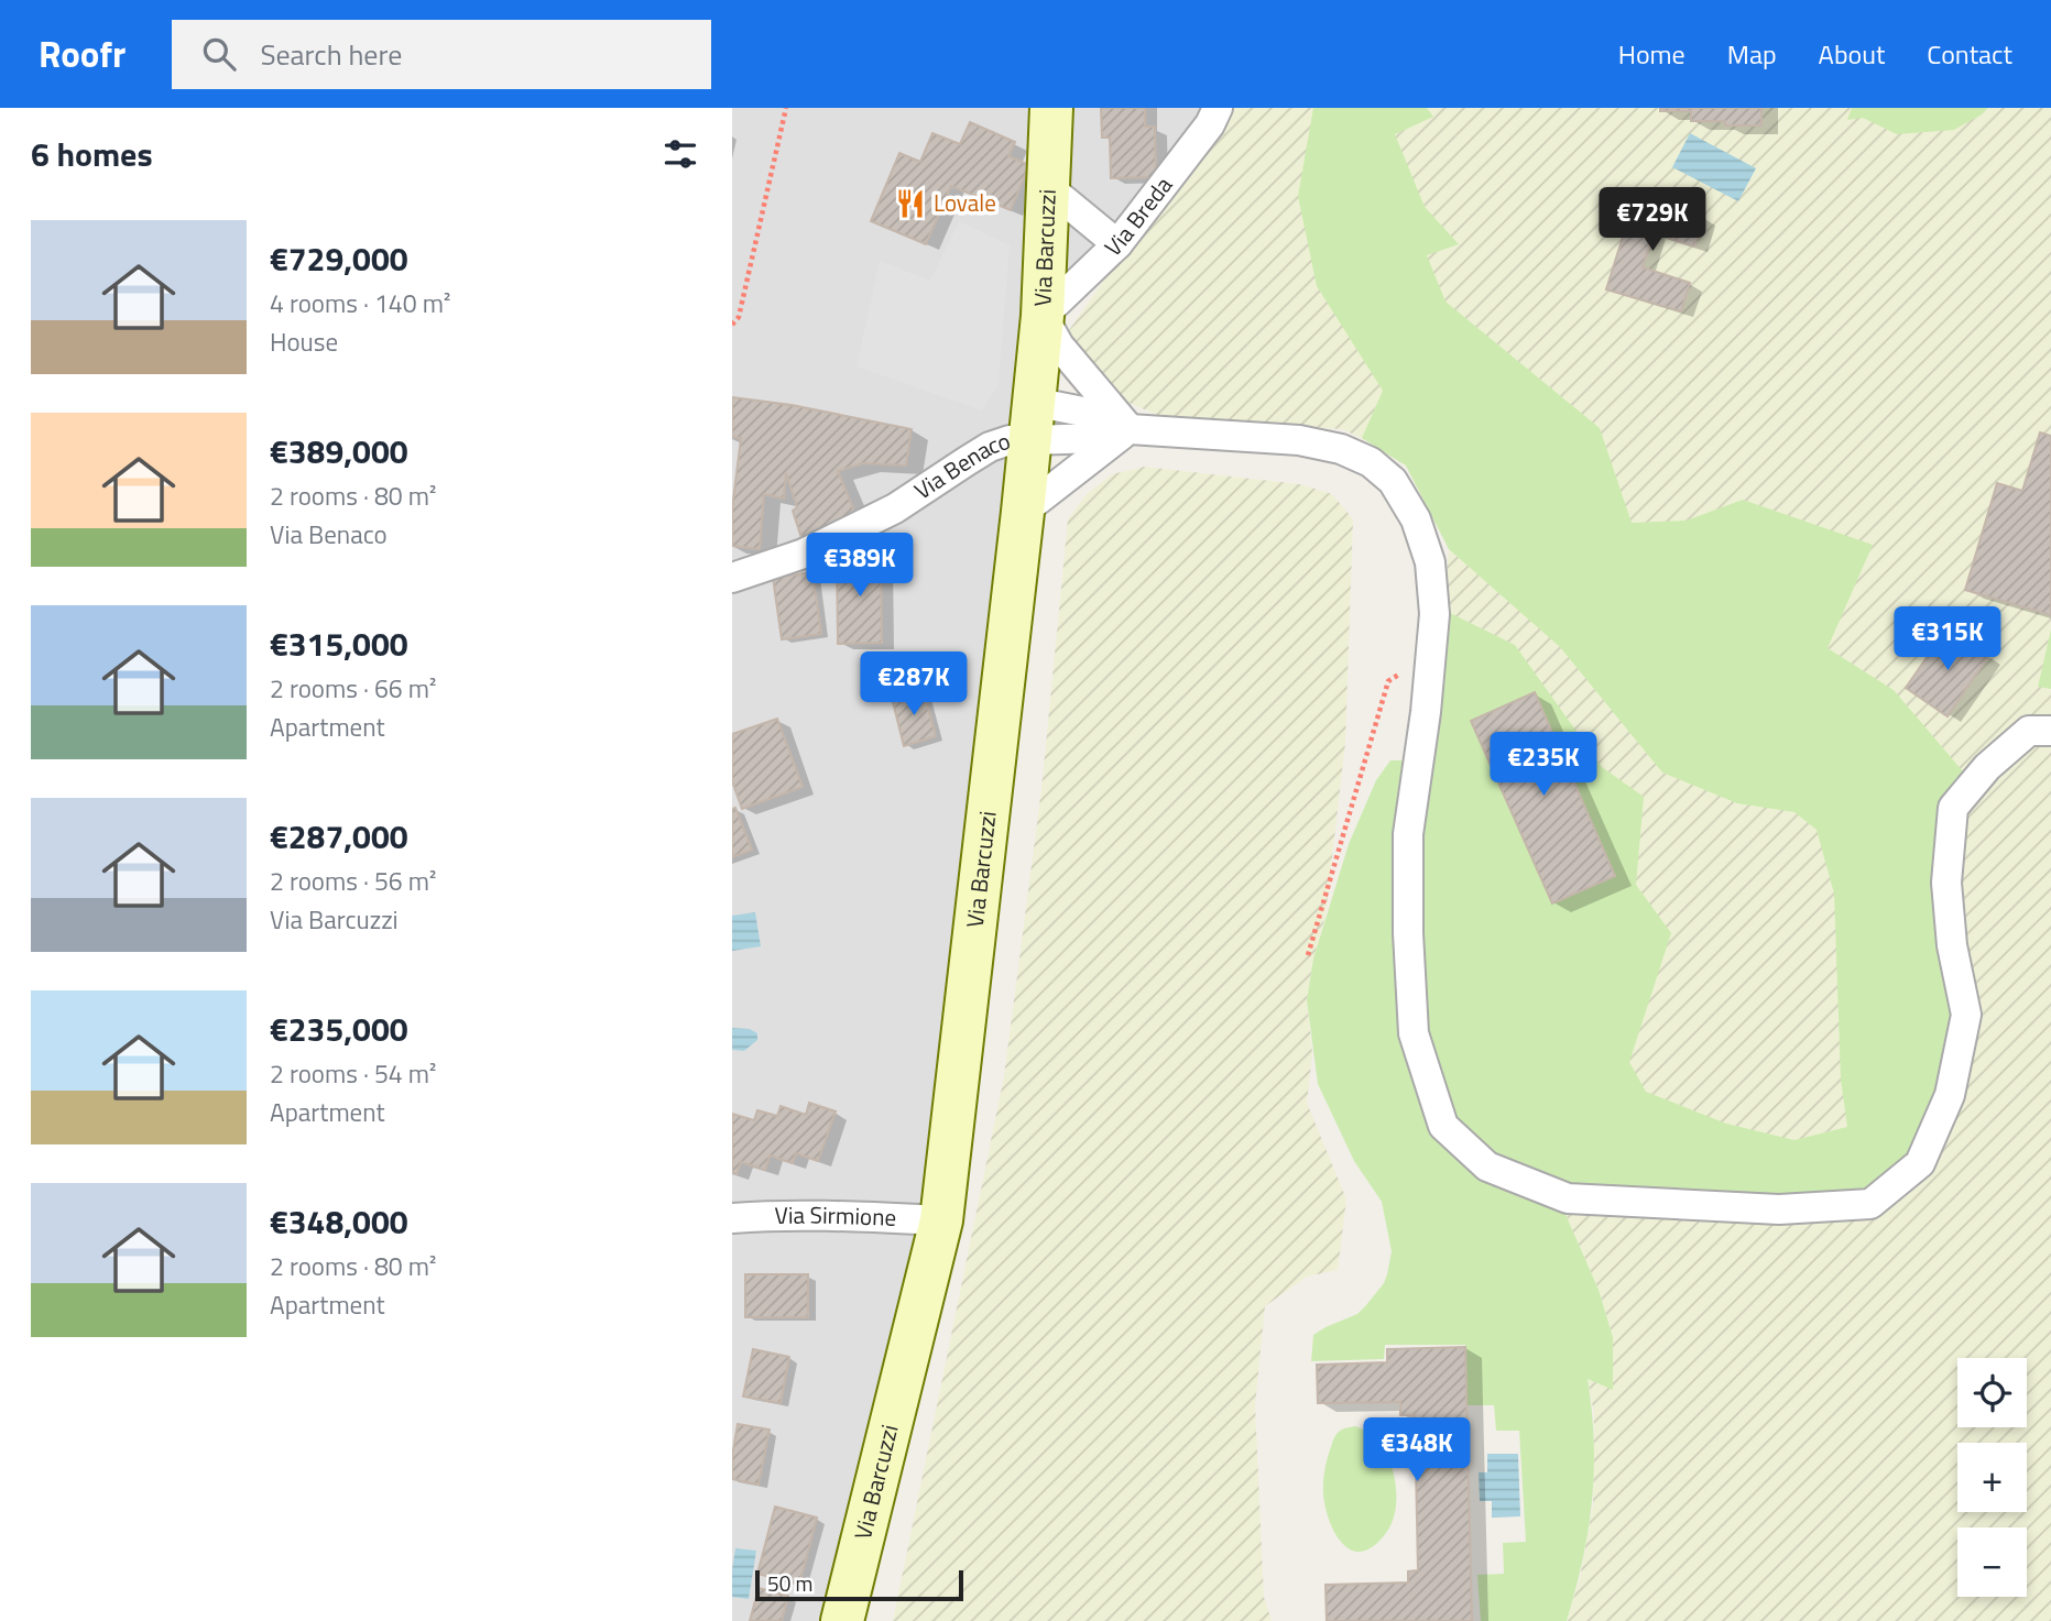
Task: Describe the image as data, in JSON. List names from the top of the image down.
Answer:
{
  "streets": {
    "street": [
      "Via Breda",
      "Via Barcuzzi",
      "Via Benaco",
      "Via Sirmione"
    ]
  },
  "crossings": [
    ["Via Breda", "Via Barcuzzi"],
    ["Via Barcuzzi", "Via Benaco"],
    ["Via Barcuzzi", "Via Sirmione"]
  ],
  "places": {
    "restaurant": ["Lovale"]
  },
  "scale_bar": "50 m",
  "page": {
    "header": "Roofr",
    "search": "Search here",
    "nav": [
      "Home",
      "Map",
      "About",
      "Contact"
    ],
    "heading": "6 homes",
    "price": [
      "€729K",
      "€389K",
      "€315K",
      "€287K",
      "€235K",
      "€348K"
    ],
    "list": [
      {
        "name": "€729,000",
        "note": "4 rooms · 140 m² · House"
      },
      {
        "name": "€389,000",
        "note": "2 rooms · 80 m² · Via Benaco"
      },
      {
        "name": "€315,000",
        "note": "2 rooms · 66 m² · Apartment"
      },
      {
        "name": "€287,000",
        "note": "2 rooms · 56 m² · Via Barcuzzi"
      },
      {
        "name": "€235,000",
        "note": "2 rooms · 54 m² · Apartment"
      },
      {
        "name": "€348,000",
        "note": "2 rooms · 80 m² · Apartment"
      }
    ],
    "map_buttons": ["+", "−"],
    "scale": "50 m"
  }
}
